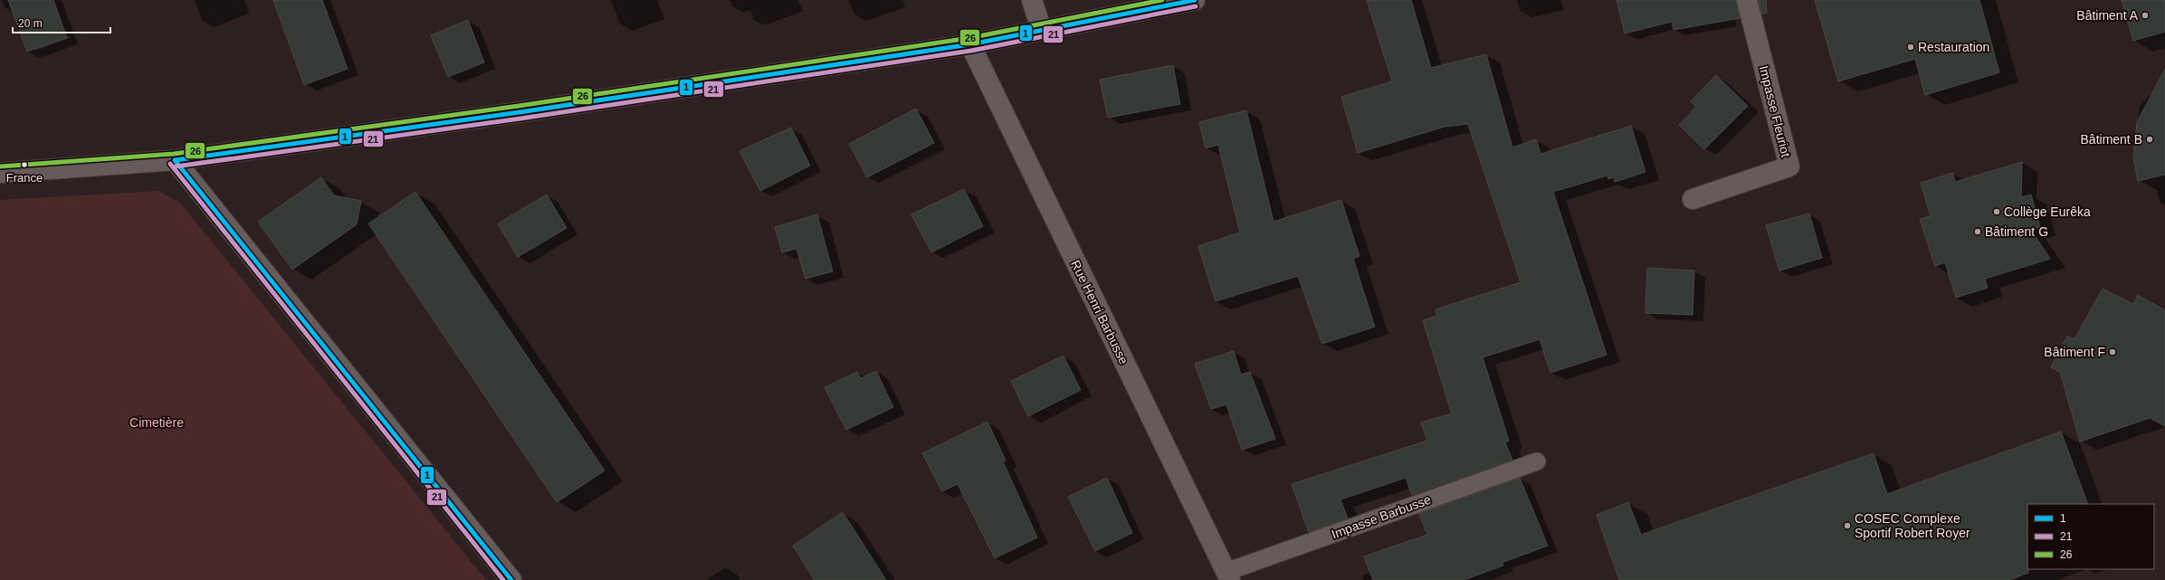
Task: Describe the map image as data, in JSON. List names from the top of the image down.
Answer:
{
  "streets": {
    "street": ["Impasse Fleuriot", "Rue Henri Barbusse"],
    "lane": ["Impasse Barbusse"]
  },
  "crossings": [
    ["Rue Henri Barbusse", "Impasse Barbusse"]
  ],
  "parks": ["Cimetière"],
  "places": [
    "Bâtiment A",
    "Restauration",
    "Bâtiment B",
    "France",
    "Collège Eurêka",
    "Bâtiment G",
    "Bâtiment F",
    "COSEC Complexe Sportif Robert Royer"
  ],
  "lines": ["transit line 1", "transit line 26", "transit line 21"],
  "legend": ["1", "21", "26"],
  "scale_bar": "20 m"
}
